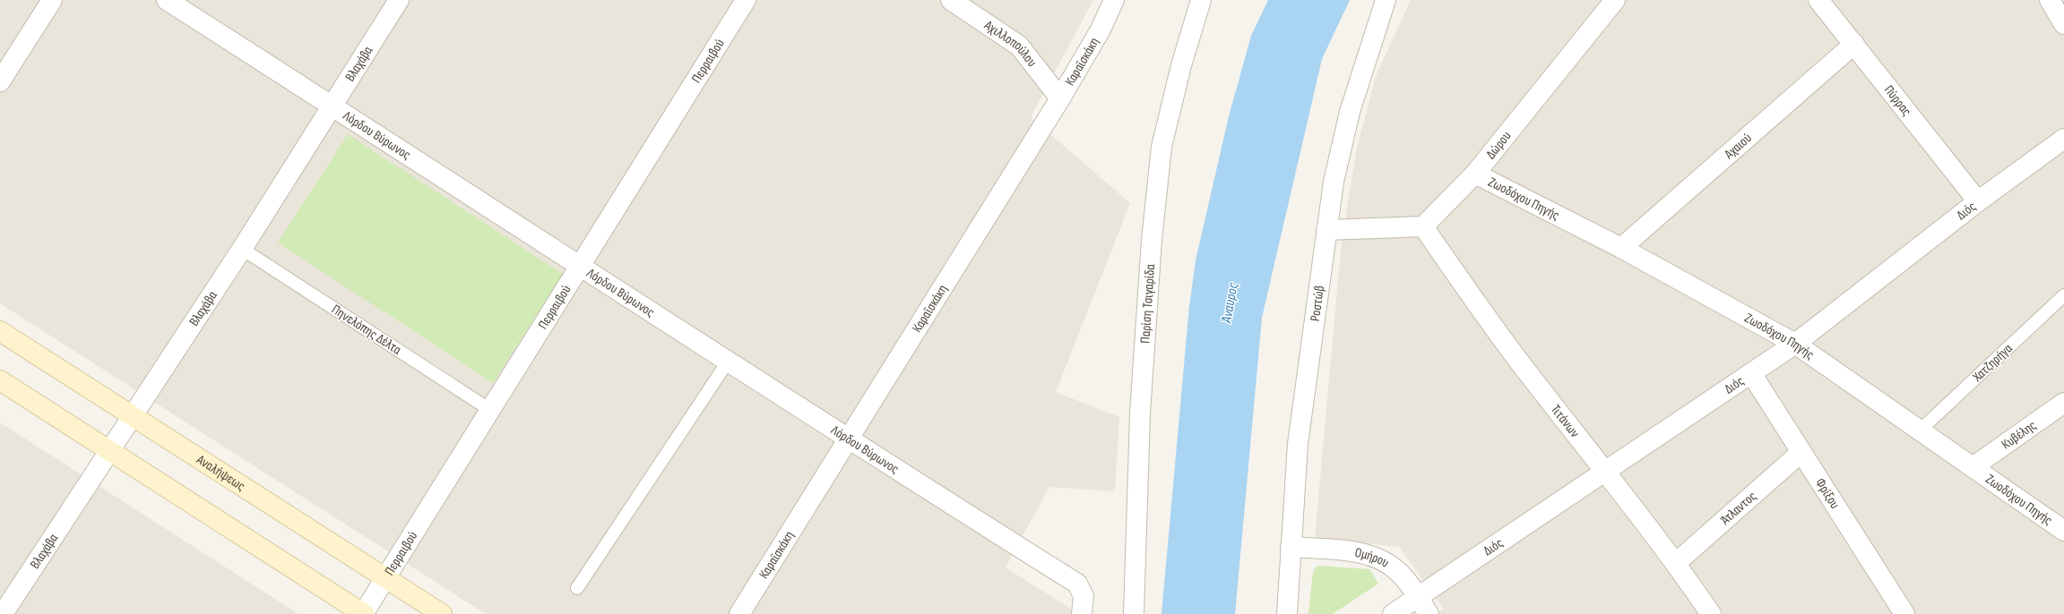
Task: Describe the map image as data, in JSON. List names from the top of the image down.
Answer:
{
  "streets": {
    "main road": ["Αναλήψεως"],
    "street": [
      "Αχιλλοπούλου",
      "Περραιβού",
      "Καραϊσκάκη",
      "Βλαχάβα",
      "Πύρρας",
      "Λόρδου Βύρωνος",
      "Δώρου",
      "Αχαιού",
      "Ζωοδόχου Πηγής",
      "Διός",
      "Ροστώβ",
      "Παρίση Τσιγαρίδα",
      "Τιτάνων",
      "Κυβέλης",
      "Φρίξου",
      "Άτλαντος",
      "Ομήρου"
    ],
    "lane": ["Πηνελόπης Δέλτα", "Χατζηρήγα"]
  },
  "crossings": [
    ["Αχιλλοπούλου", "Καραϊσκάκη"],
    ["Περραιβού", "Λόρδου Βύρωνος"],
    ["Περραιβού", "Πηνελόπης Δέλτα"],
    ["Περραιβού", "Αναλήψεως"],
    ["Καραϊσκάκη", "Λόρδου Βύρωνος"],
    ["Βλαχάβα", "Λόρδου Βύρωνος"],
    ["Βλαχάβα", "Πηνελόπης Δέλτα"],
    ["Βλαχάβα", "Αναλήψεως"],
    ["Πύρρας", "Αχαιού"],
    ["Πύρρας", "Διός"],
    ["Δώρου", "Ζωοδόχου Πηγής"],
    ["Δώρου", "Τιτάνων"],
    ["Αχαιού", "Ζωοδόχου Πηγής"],
    ["Ζωοδόχου Πηγής", "Διός"],
    ["Ζωοδόχου Πηγής", "Χατζηρήγα"],
    ["Ζωοδόχου Πηγής", "Κυβέλης"],
    ["Διός", "Τιτάνων"],
    ["Διός", "Φρίξου"],
    ["Διός", "Ομήρου"],
    ["Ροστώβ", "Ομήρου"],
    ["Τιτάνων", "Άτλαντος"],
    ["Φρίξου", "Άτλαντος"]
  ],
  "water": ["Άναυρος"]
}
